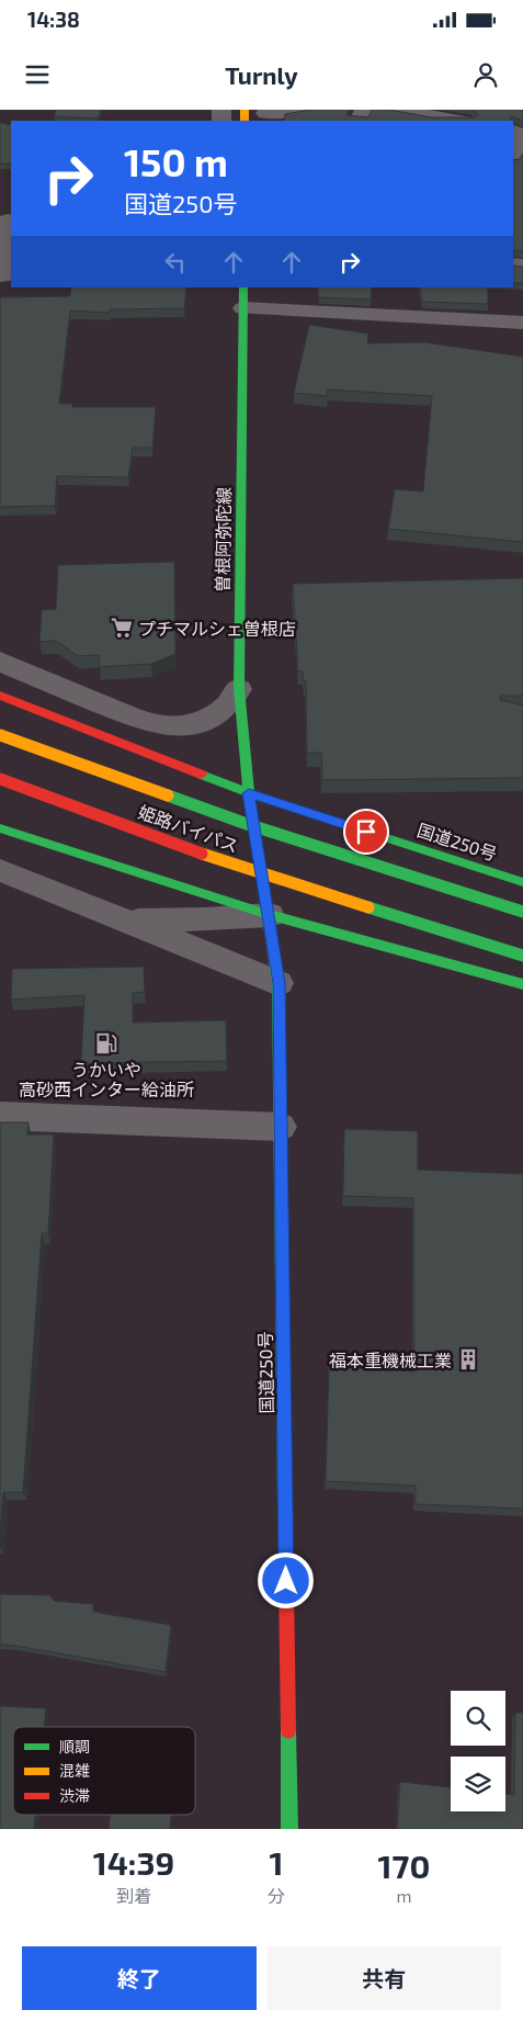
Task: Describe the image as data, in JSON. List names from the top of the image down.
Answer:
{
  "streets": {
    "main road": ["曽根阿弥陀線", "姫路バイパス", "国道250号"]
  },
  "crossings": [
    ["曽根阿弥陀線", "国道250号"]
  ],
  "places": {
    "supermarket": ["プチマルシェ曽根店"],
    "fuel station": ["うかいや 高砂西インター給油所"],
    "building": ["福本重機械工業"]
  },
  "legend": ["順調", "混雑", "渋滞"],
  "page": {
    "status": "14:38",
    "header": "Turnly",
    "turn": ["150 m", "国道250号"],
    "eta": [
      "14:39",
      "到着",
      "1",
      "分",
      "170",
      "m"
    ],
    "buttons": ["終了", "共有"]
  }
}
